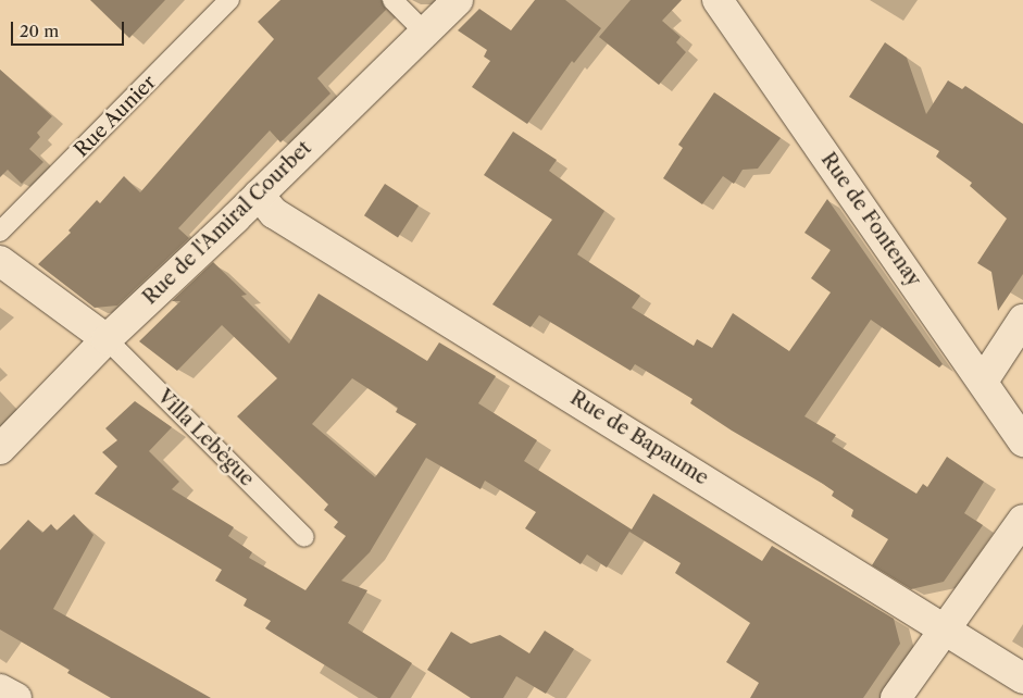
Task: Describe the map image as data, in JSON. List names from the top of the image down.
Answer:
{
  "streets": {
    "street": ["Rue de Fontenay", "Rue de l'Amiral Courbet", "Rue de Bapaume"],
    "lane": ["Rue Aunier", "Villa Lebègue"]
  },
  "crossings": [
    ["Rue de l'Amiral Courbet", "Villa Lebègue"],
    ["Rue de l'Amiral Courbet", "Rue de Bapaume"]
  ],
  "scale_bar": "20 m"
}
